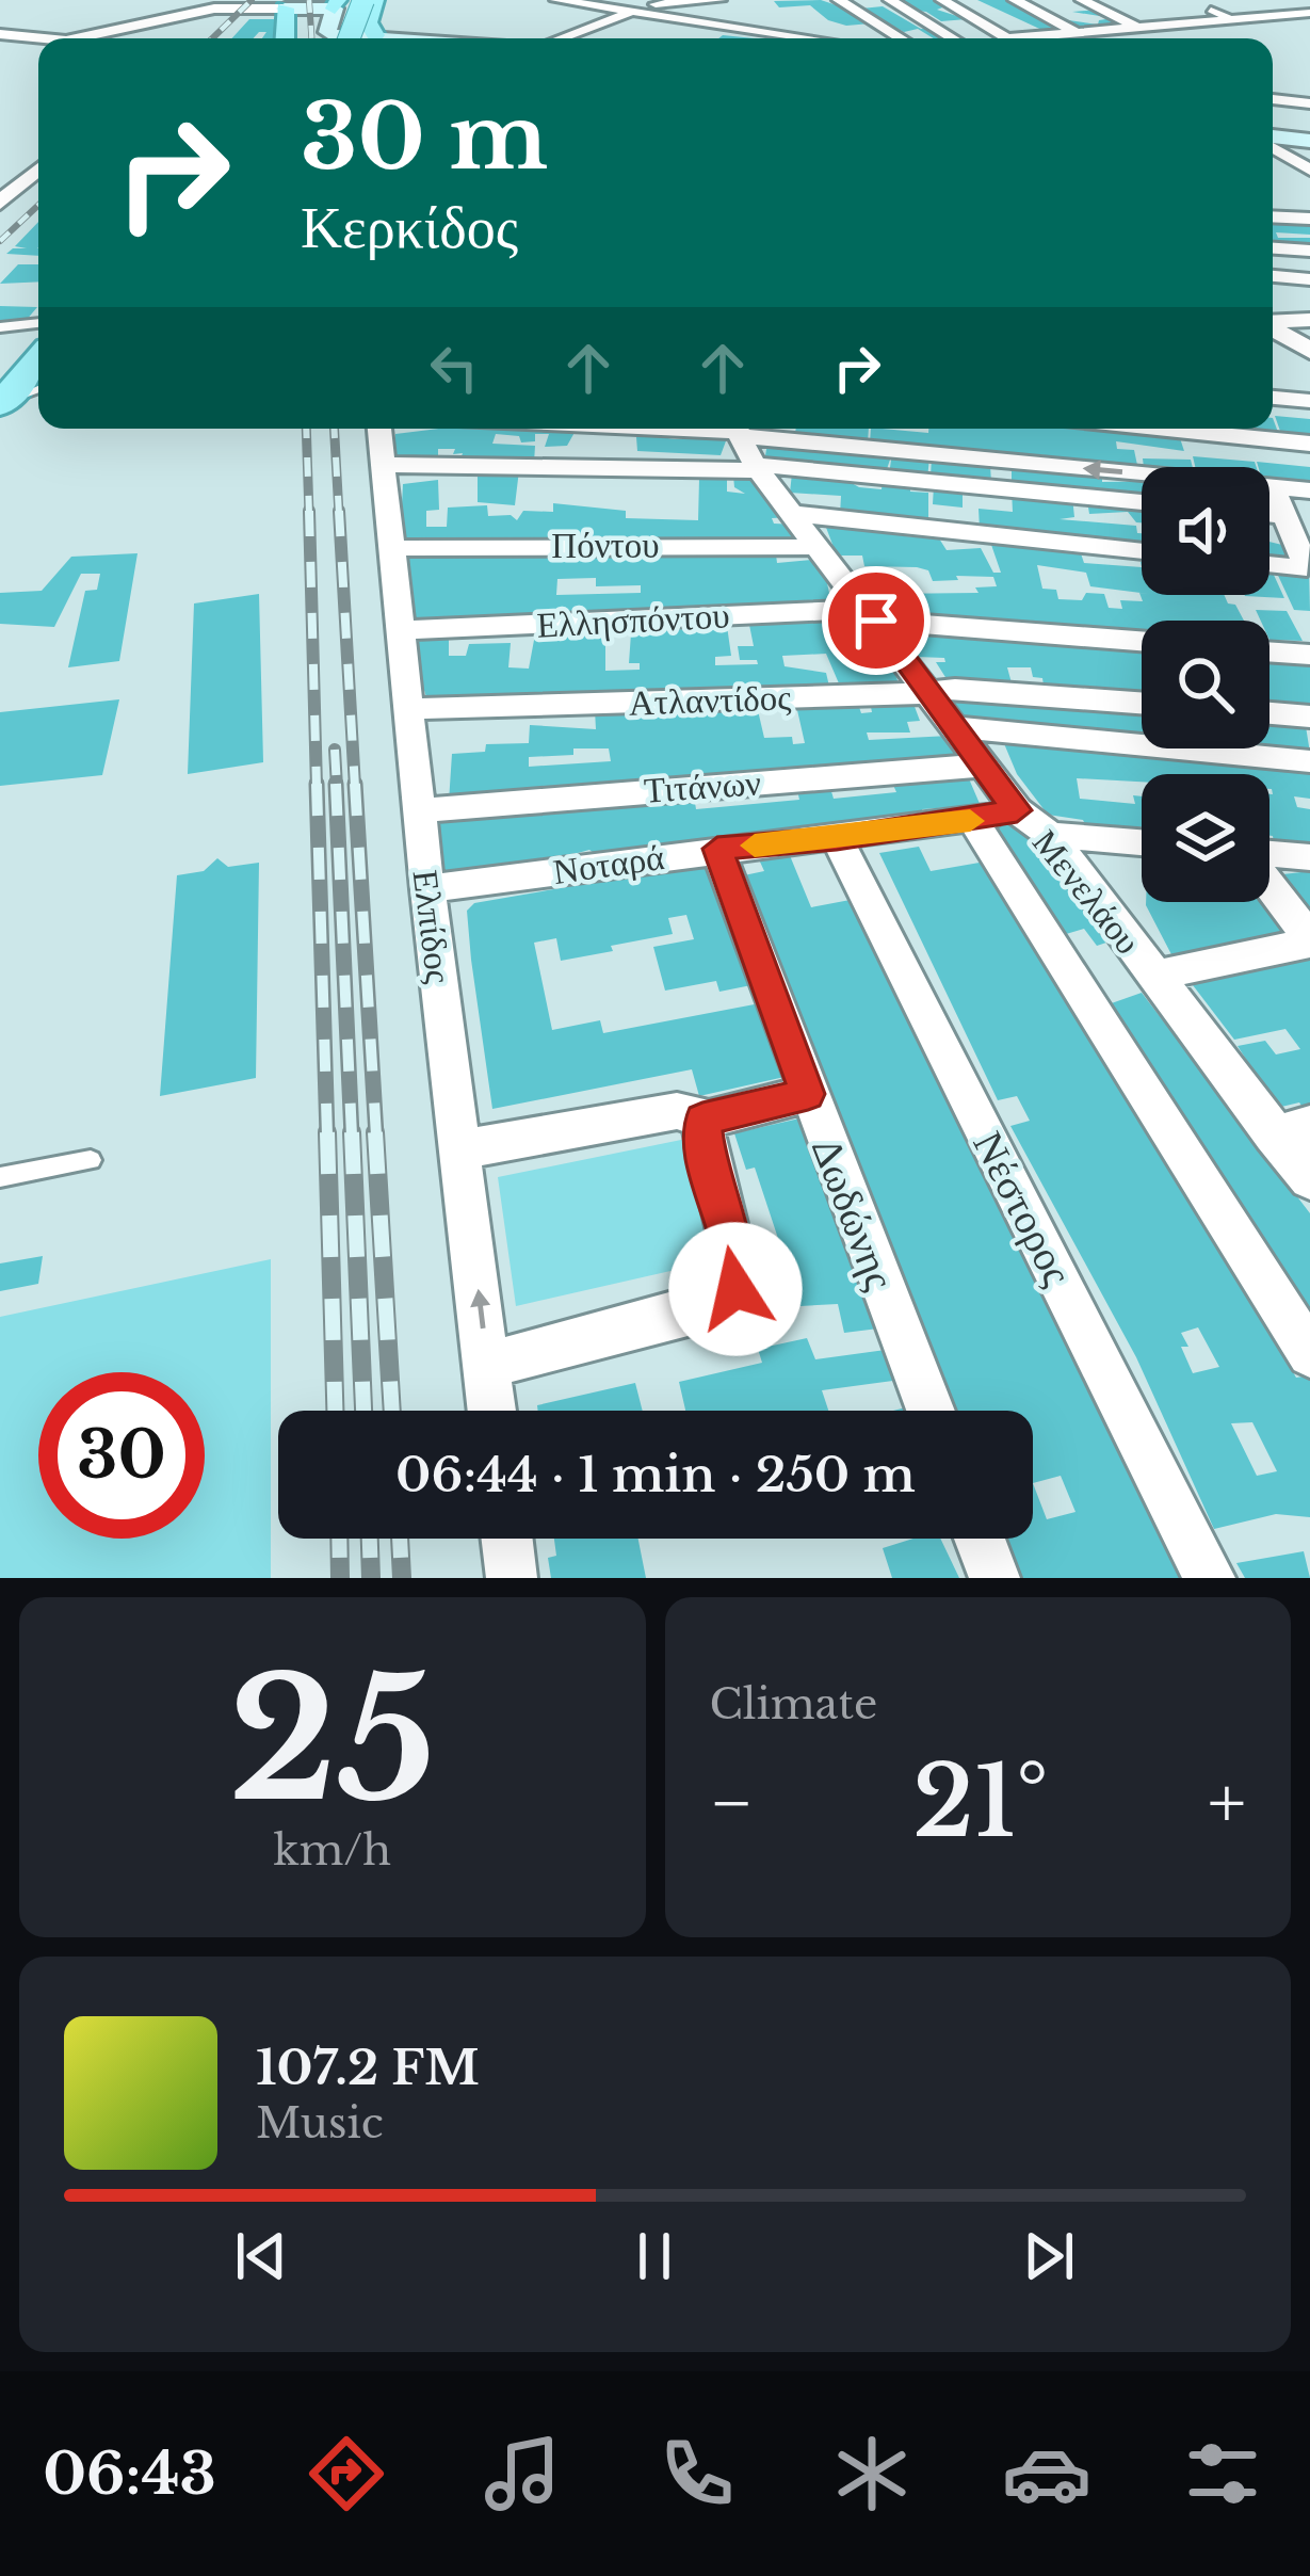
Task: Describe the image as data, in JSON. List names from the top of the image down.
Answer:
{
  "streets": {
    "street": [
      "Πόντου",
      "Ελλησπόντου",
      "Ατλαντίδος",
      "Τιτάνων",
      "Νοταρά",
      "Μενελάου",
      "Ελπίδος",
      "Νέστορος",
      "Δωδώνης"
    ]
  },
  "crossings": [
    ["Πόντου", "Μενελάου"],
    ["Πόντου", "Ελπίδος"],
    ["Ελλησπόντου", "Μενελάου"],
    ["Ελλησπόντου", "Ελπίδος"],
    ["Ατλαντίδος", "Μενελάου"],
    ["Ατλαντίδος", "Ελπίδος"],
    ["Τιτάνων", "Μενελάου"],
    ["Τιτάνων", "Ελπίδος"],
    ["Νοταρά", "Μενελάου"],
    ["Νοταρά", "Ελπίδος"],
    ["Νοταρά", "Νέστορος"],
    ["Νοταρά", "Δωδώνης"]
  ],
  "page": {
    "turn": ["30 m", "Κερκίδος"],
    "limit": "30",
    "trip": "06:44 · 1 min · 250 m",
    "tile": [
      ["25", "km/h"],
      "Climate"
    ],
    "heat": ["−", "21°", "+"],
    "song": ["107.2 FM", "Music"],
    "tabs": "06:43"
  }
}
